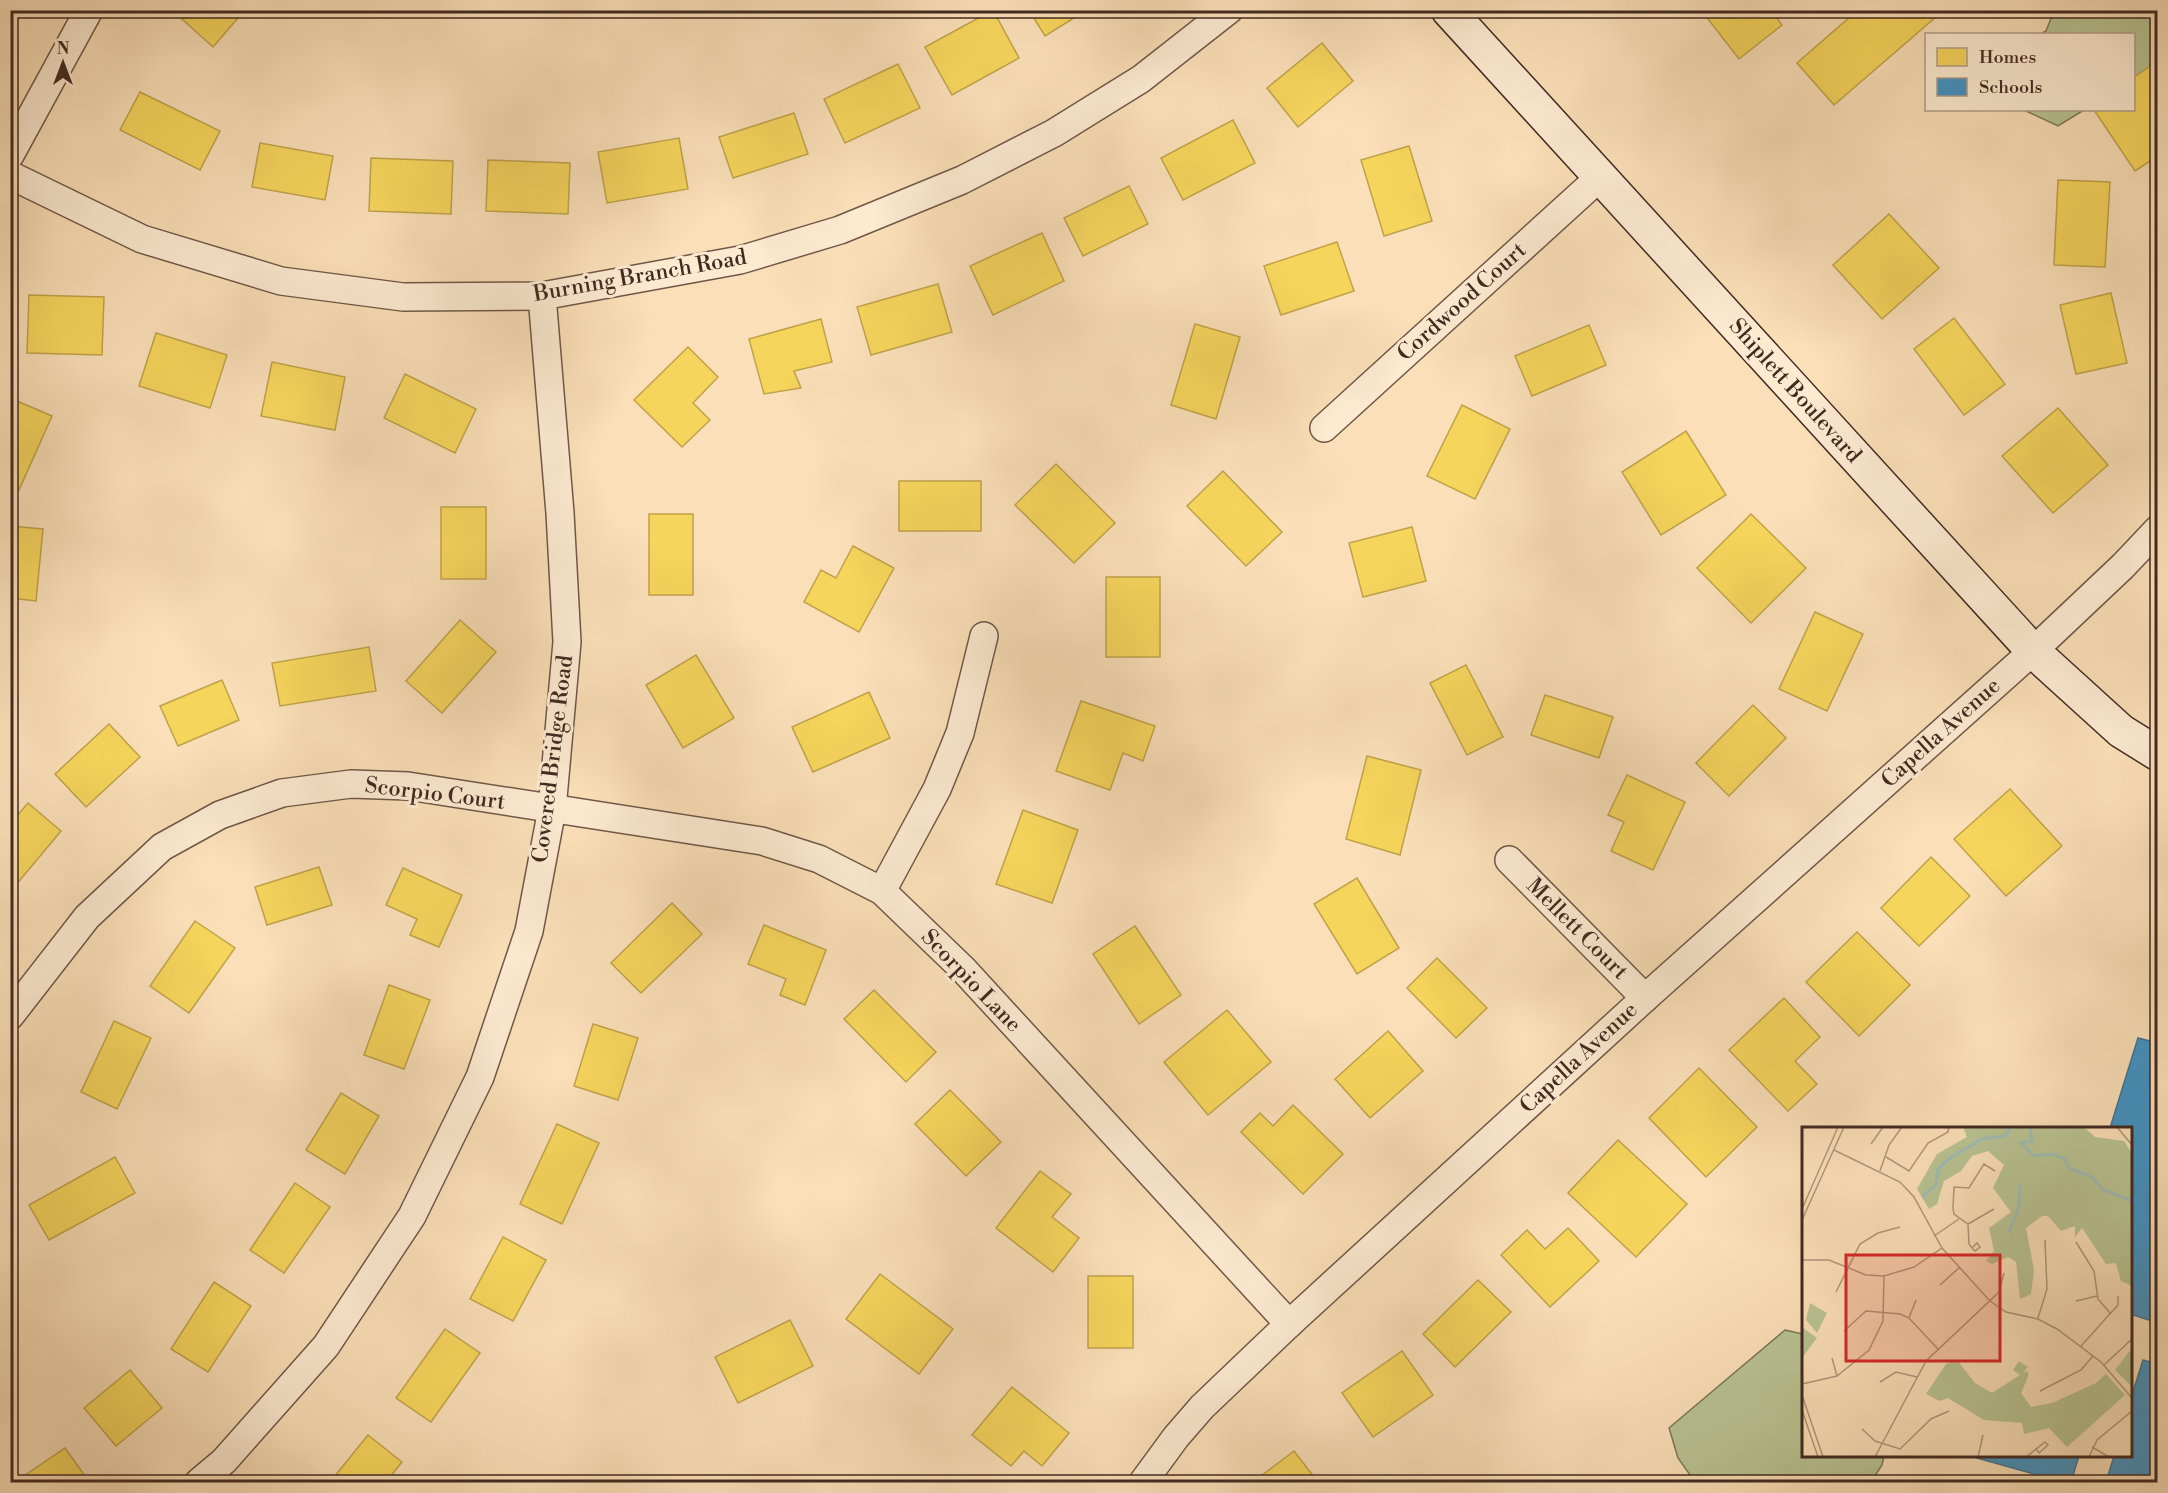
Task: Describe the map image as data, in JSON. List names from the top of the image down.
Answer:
{
  "streets": {
    "street": [
      "Burning Branch Road",
      "Cordwood Court",
      "Shiplett Boulevard",
      "Capella Avenue",
      "Covered Bridge Road",
      "Scorpio Court",
      "Mellett Court",
      "Scorpio Lane"
    ]
  },
  "crossings": [
    ["Burning Branch Road", "Covered Bridge Road"],
    ["Cordwood Court", "Shiplett Boulevard"],
    ["Shiplett Boulevard", "Capella Avenue"],
    ["Capella Avenue", "Mellett Court"],
    ["Capella Avenue", "Scorpio Lane"],
    ["Covered Bridge Road", "Scorpio Court"],
    ["Covered Bridge Road", "Scorpio Lane"],
    ["Scorpio Court", "Scorpio Lane"]
  ],
  "legend": ["Homes", "Schools"],
  "north": "top"
}
